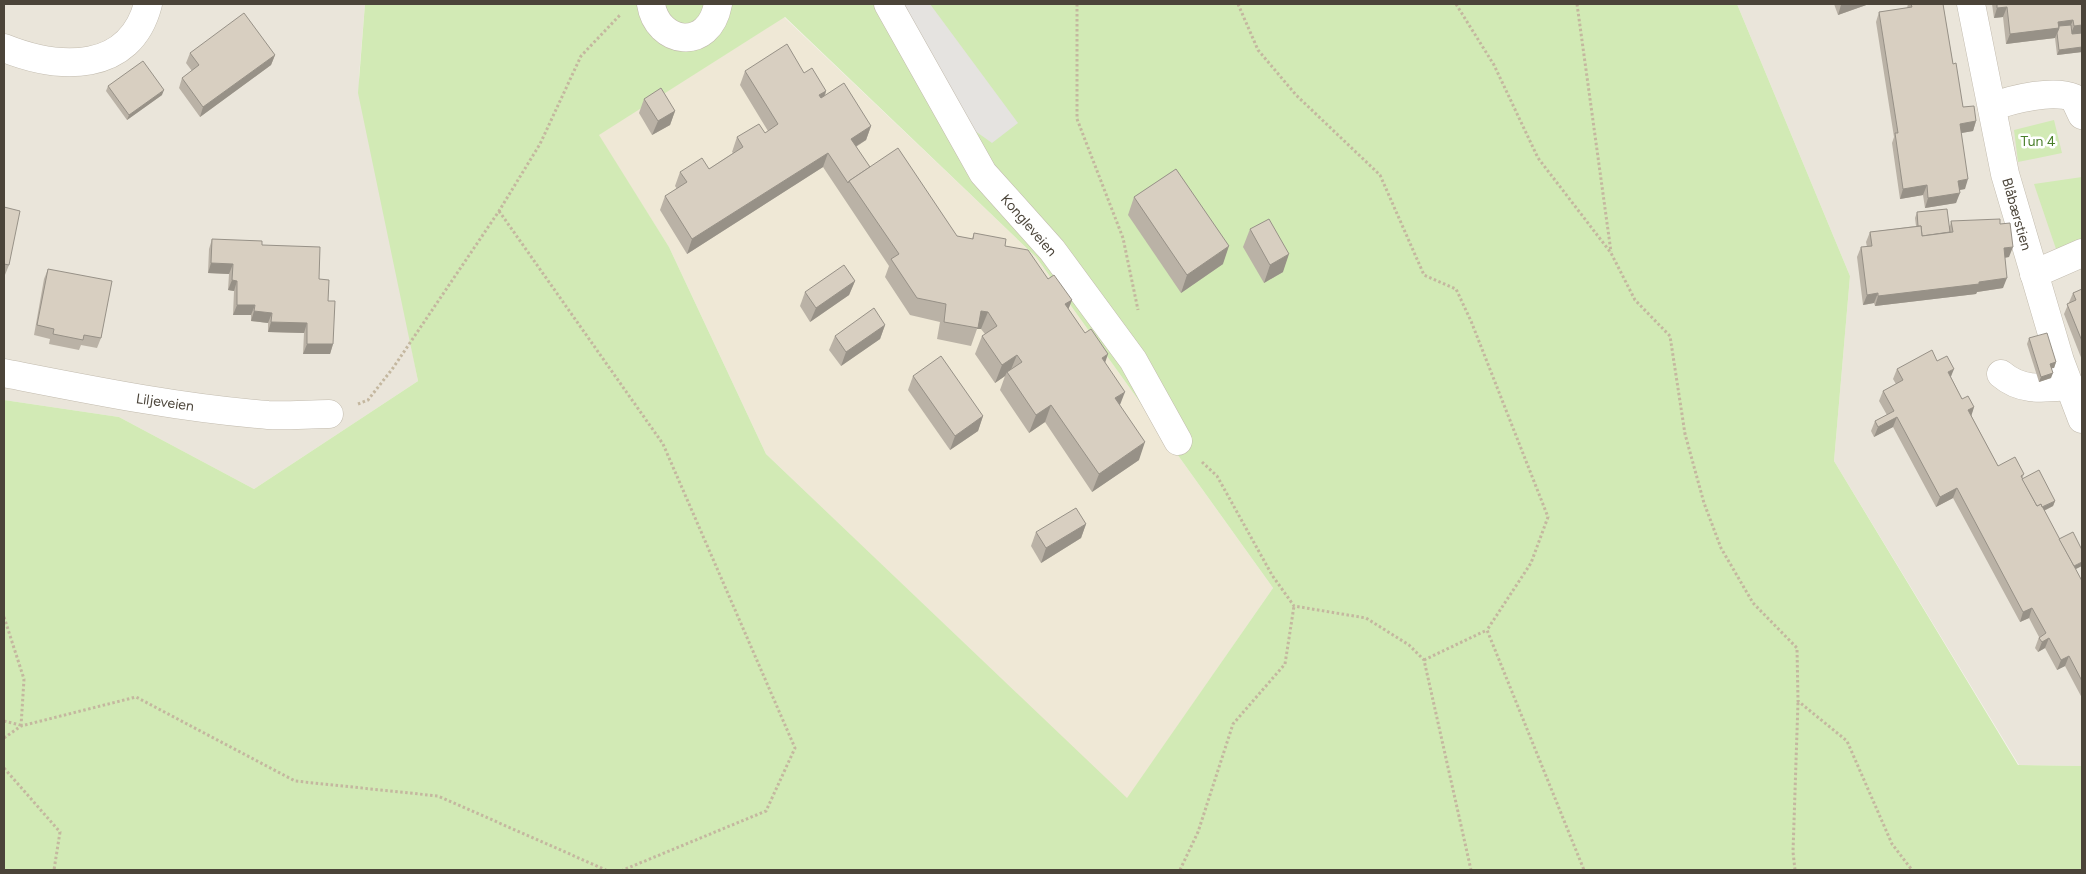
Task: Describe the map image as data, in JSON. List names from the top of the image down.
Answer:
{
  "streets": {
    "street": ["Blåbærstien", "Kongleveien", "Liljeveien"]
  },
  "parks": ["Tun 4"]
}
